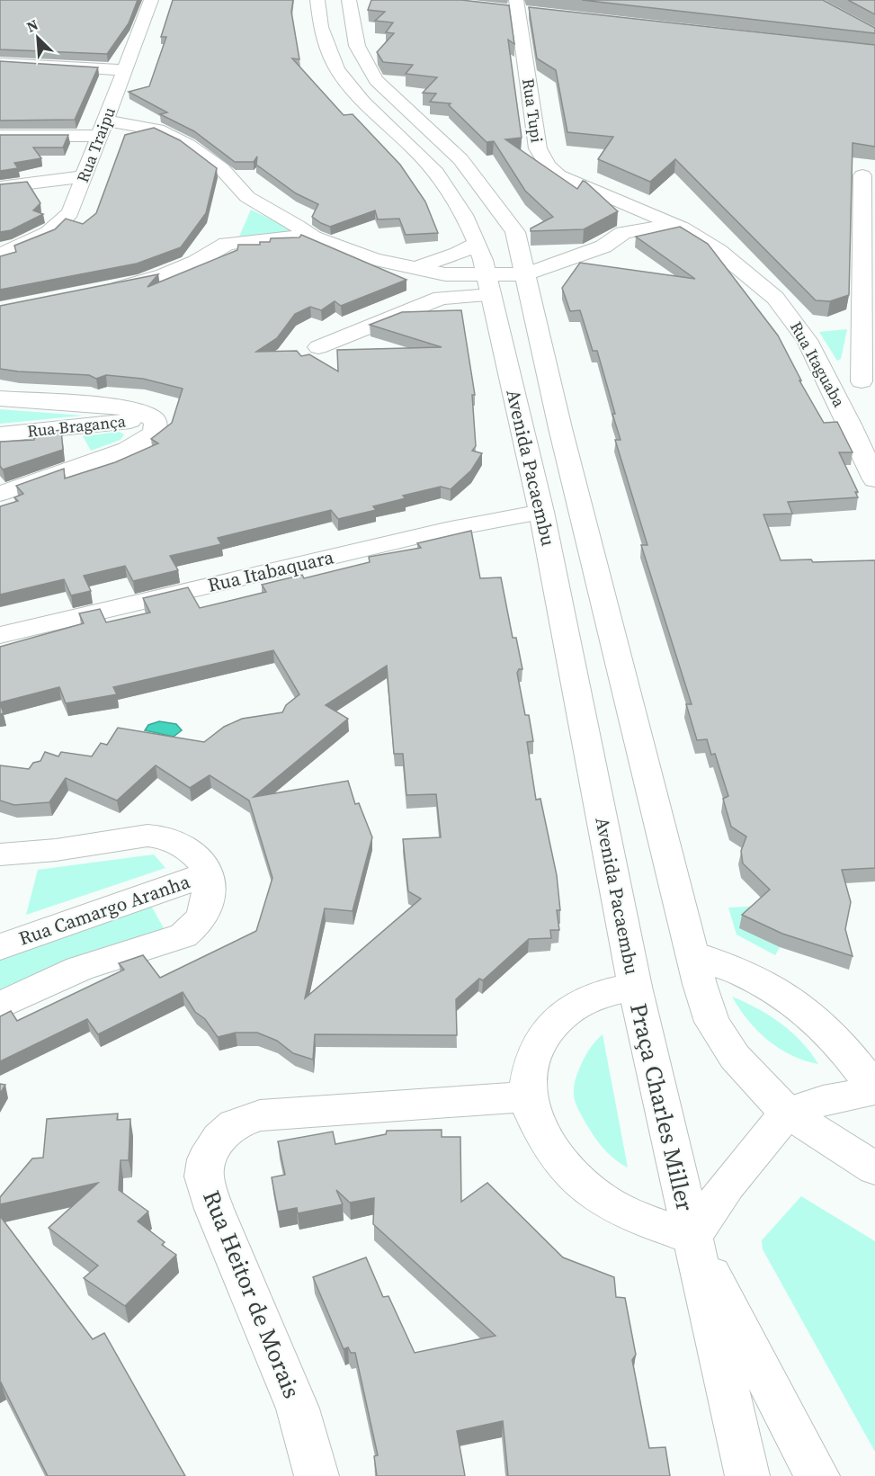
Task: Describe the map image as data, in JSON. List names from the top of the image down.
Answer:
{
  "streets": {
    "street": [
      "Rua Tupi",
      "Rua Traipu",
      "Rua Itaguaba",
      "Rua Bragança",
      "Avenida Pacaembu",
      "Rua Itabaquara",
      "Rua Camargo Aranha",
      "Praça Charles Miller",
      "Rua Heitor de Morais"
    ]
  },
  "crossings": [
    ["Rua Tupi", "Rua Itaguaba"],
    ["Avenida Pacaembu", "Rua Itabaquara"],
    ["Avenida Pacaembu", "Praça Charles Miller"],
    ["Praça Charles Miller", "Rua Heitor de Morais"]
  ],
  "north": "top left"
}
